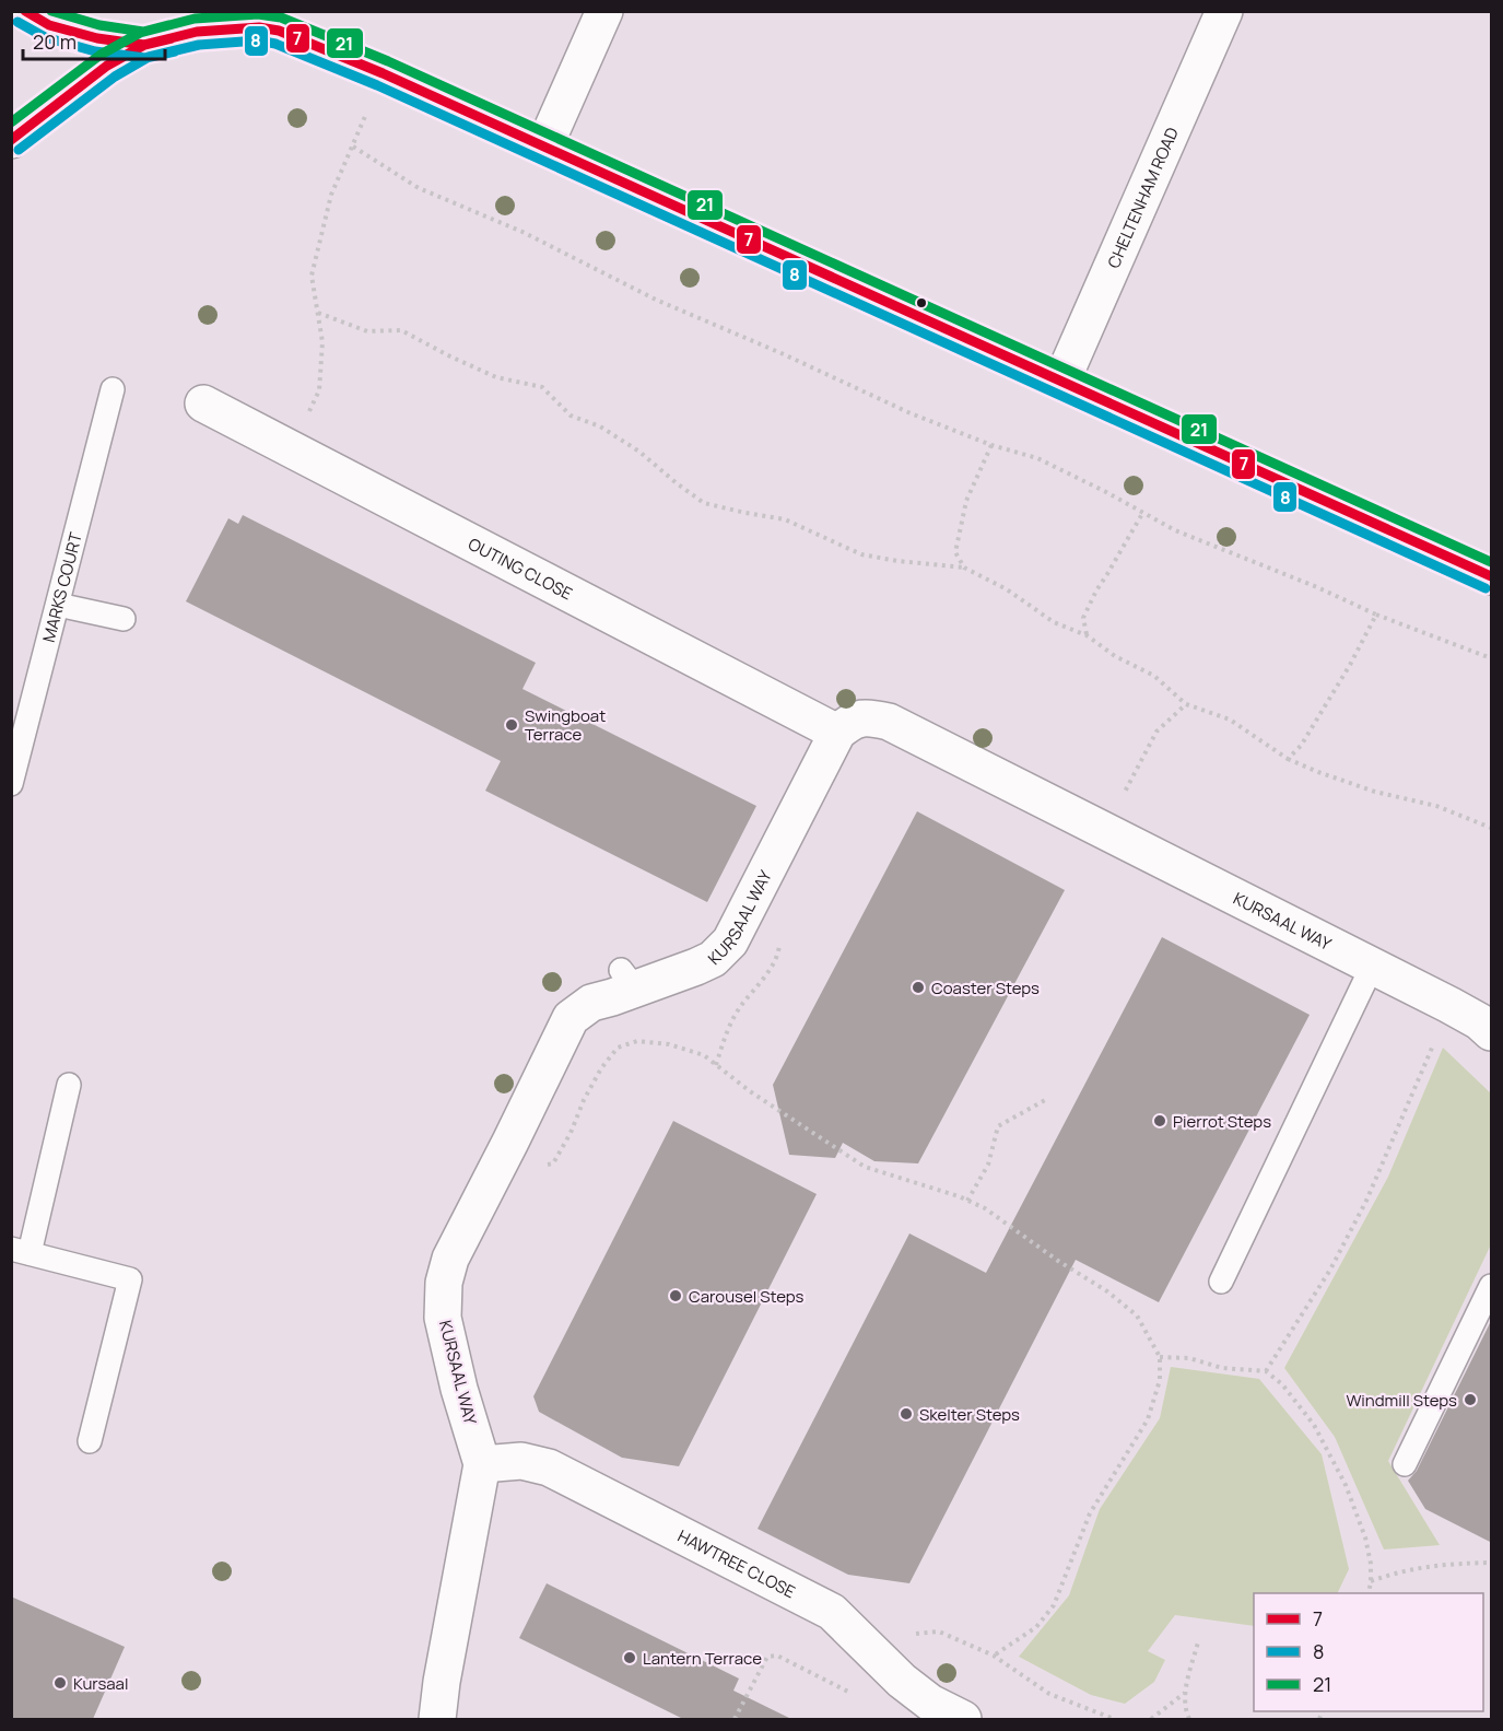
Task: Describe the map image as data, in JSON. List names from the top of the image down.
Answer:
{
  "streets": {
    "street": [
      "CHELTENHAM ROAD",
      "OUTING CLOSE",
      "KURSAAL WAY",
      "HAWTREE CLOSE"
    ],
    "lane": ["MARKS COURT"]
  },
  "crossings": [
    ["OUTING CLOSE", "KURSAAL WAY"],
    ["KURSAAL WAY", "HAWTREE CLOSE"]
  ],
  "places": [
    "Swingboat Terrace",
    "Coaster Steps",
    "Pierrot Steps",
    "Carousel Steps",
    "Windmill Steps",
    "Skelter Steps",
    "Lantern Terrace",
    "Kursaal"
  ],
  "lines": ["transit line 7", "transit line 21", "transit line 8"],
  "legend": ["7", "8", "21"],
  "scale_bar": "20 m"
}
